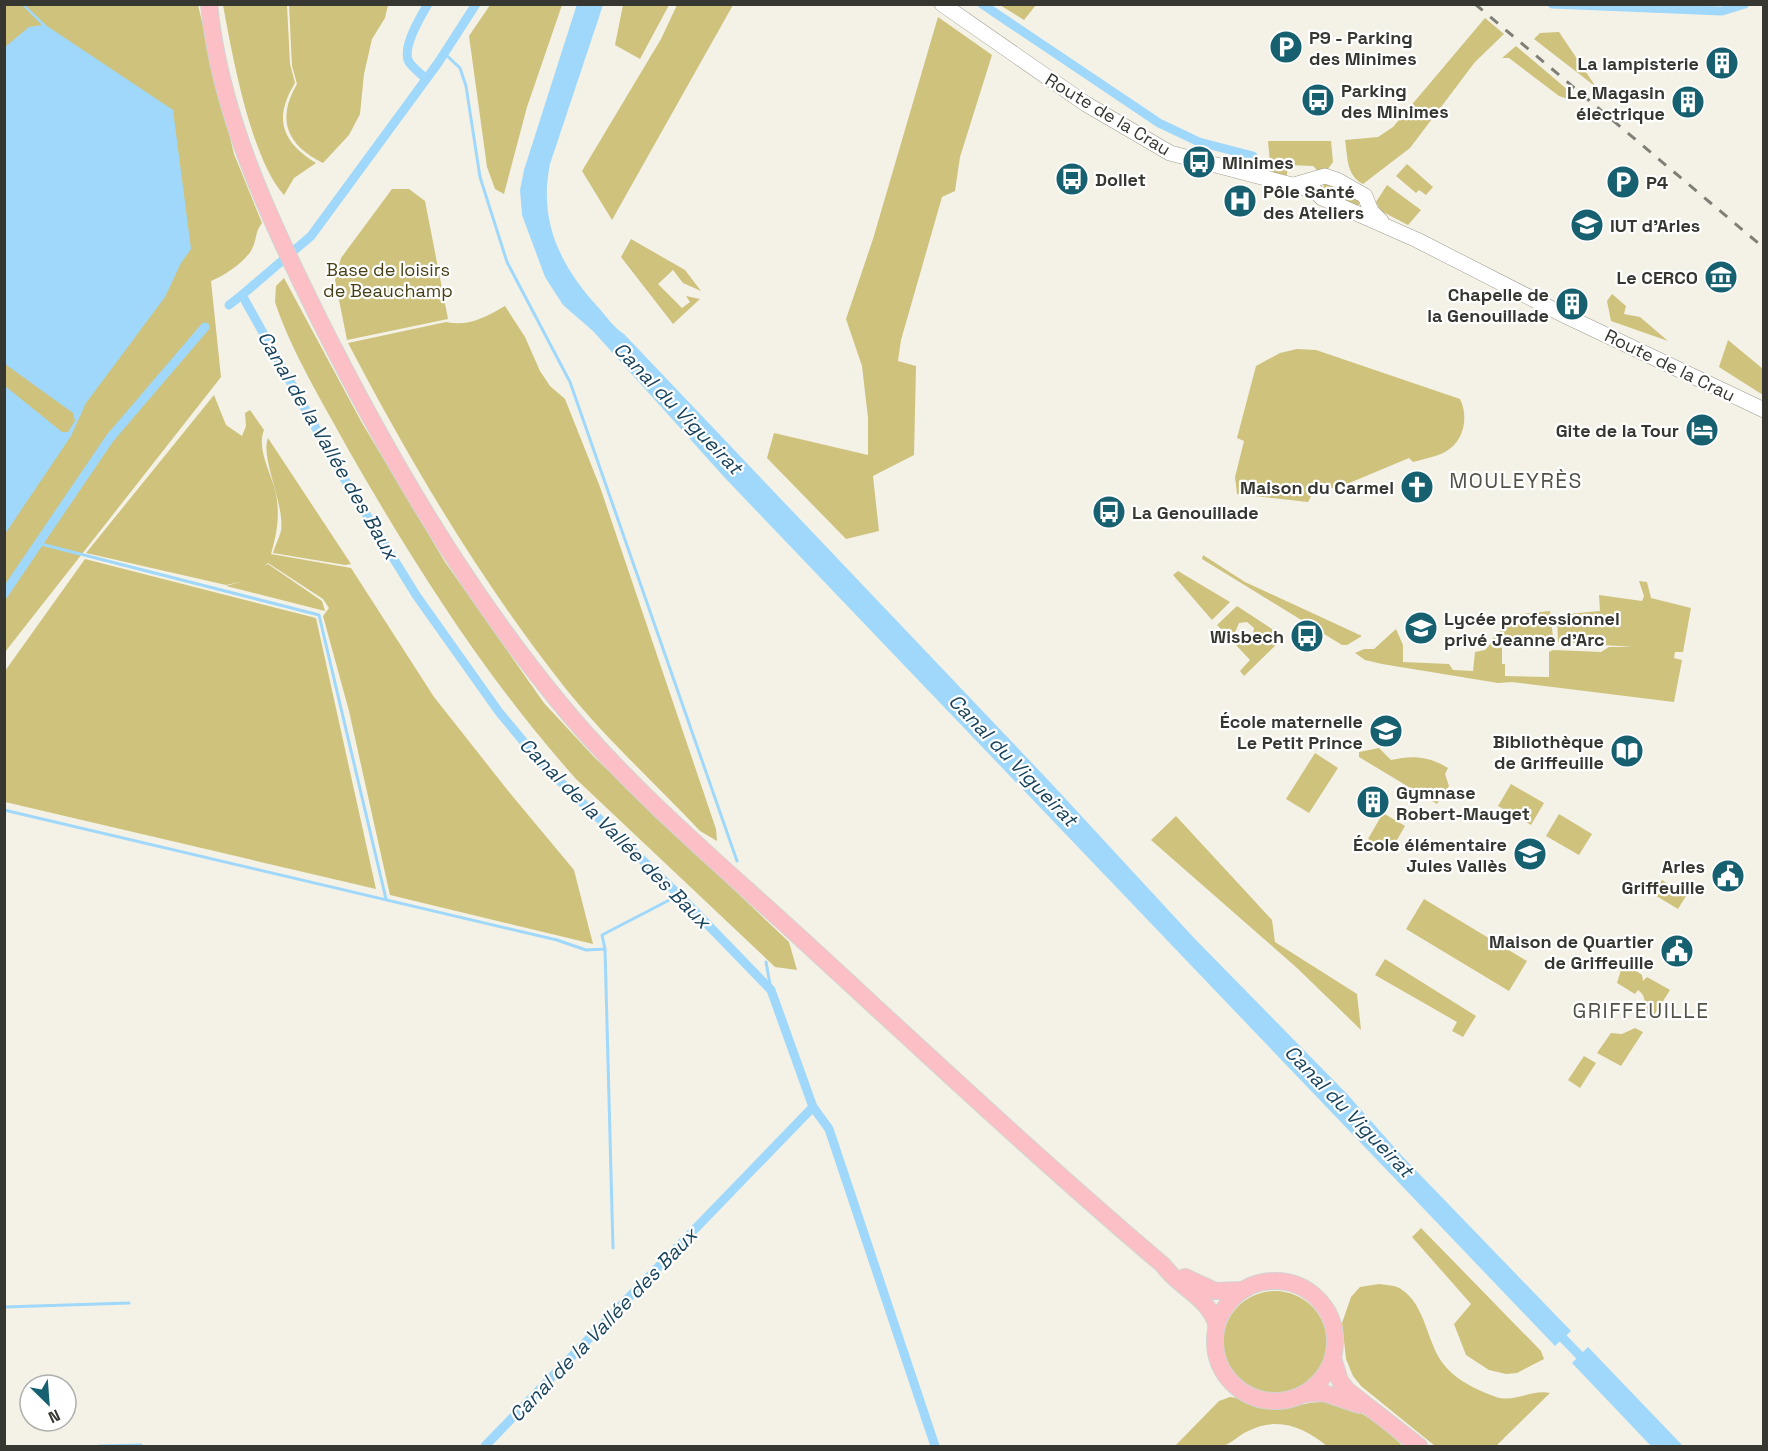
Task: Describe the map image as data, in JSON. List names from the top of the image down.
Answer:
{
  "streets": {
    "main road": ["Route de la Crau"]
  },
  "districts": ["MOULEYRÈS", "GRIFFEUILLE"],
  "water": ["Canal du Vigueirat", "Canal de la Vallée des Baux"],
  "parks": ["Base de loisirs de Beauchamp"],
  "places": {
    "parking": ["P9 - Parking des Minimes", "P4"],
    "building": [
      "La lampisterie",
      "Le Magasin électrique",
      "Chapelle de la Genouillade",
      "Gymnase Robert-Mauget"
    ],
    "bus stop": [
      "Parking des Minimes",
      "Minimes",
      "Dollet",
      "La Genouillade",
      "Wisbech"
    ],
    "hospital": ["Pôle Santé des Ateliers"],
    "school or university": [
      "IUT d'Arles",
      "Lycée professionnel privé Jeanne d'Arc",
      "École maternelle Le Petit Prince",
      "École élémentaire Jules Vallès"
    ],
    "museum": ["Le CERCO"],
    "hotel": ["Gite de la Tour"],
    "church": ["Maison du Carmel"],
    "library": ["Bibliothèque de Griffeuille"],
    "public building": ["Arles Griffeuille", "Maison de Quartier de Griffeuille"]
  },
  "north": "bottom right"
}
